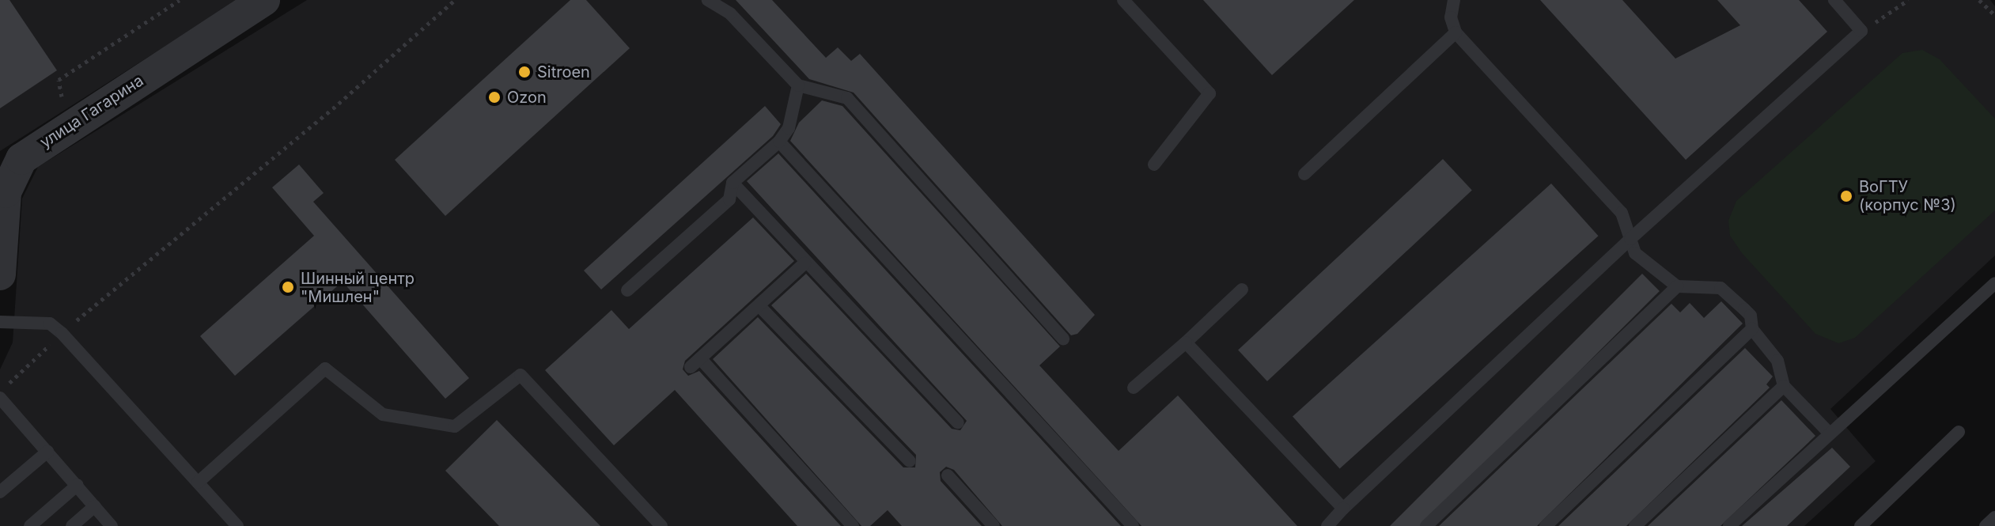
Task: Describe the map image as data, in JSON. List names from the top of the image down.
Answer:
{
  "streets": {
    "street": ["улица Гагарина"]
  },
  "places": [
    "Sitroen",
    "Ozon",
    "ВоГТУ (корпус №3)",
    "Шинный центр \"Мишлен\""
  ]
}
